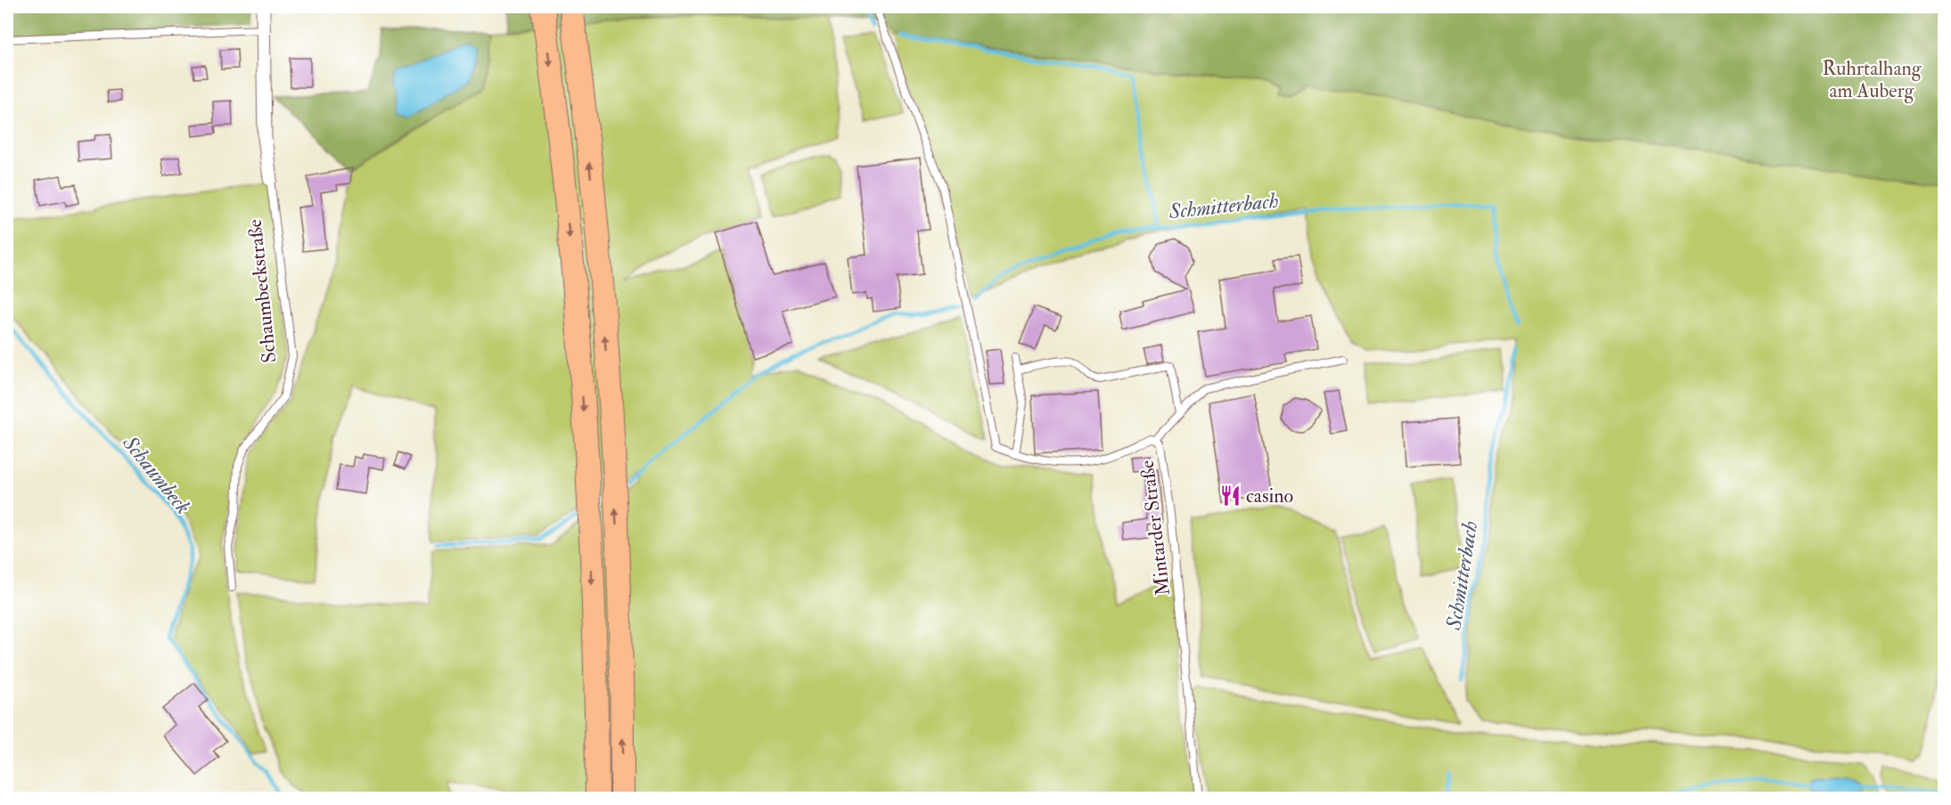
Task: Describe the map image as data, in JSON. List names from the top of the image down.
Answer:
{
  "streets": {
    "street": ["Schaumbeckstraße"],
    "lane": ["Mintarder Straße"]
  },
  "water": ["Schmitterbach", "Schaumbeck"],
  "parks": ["Ruhrtalhang am Auberg"],
  "places": {
    "restaurant": ["casino"]
  }
}
